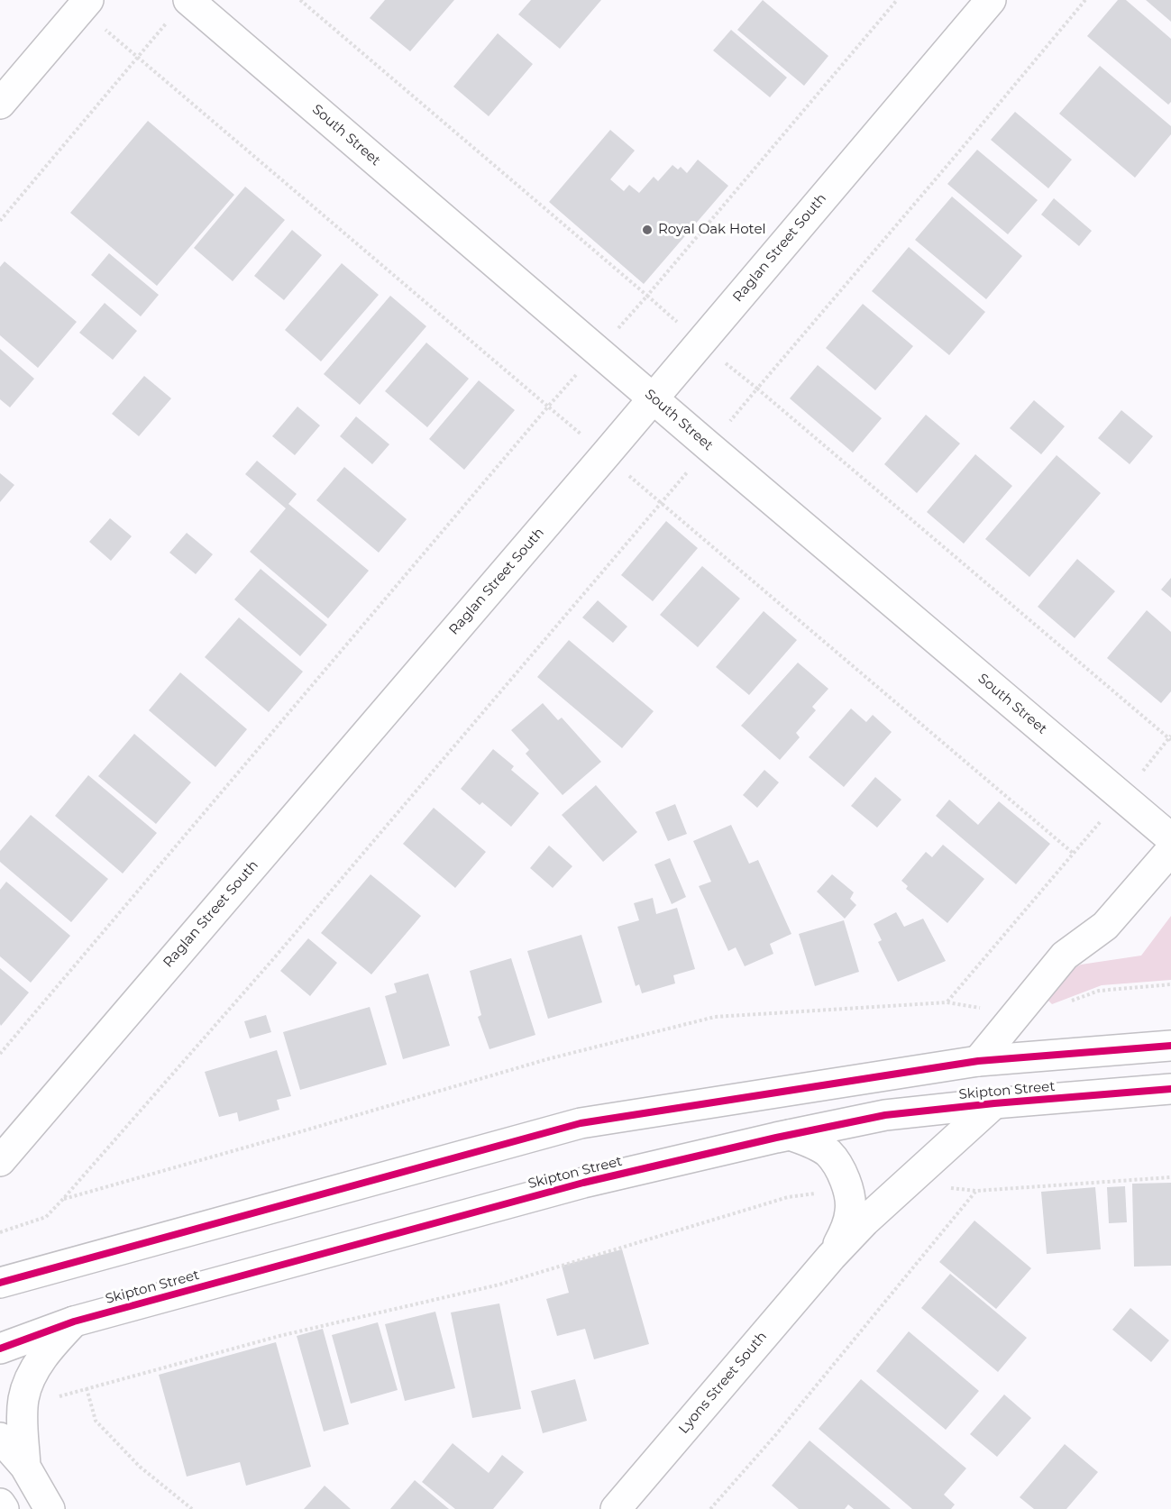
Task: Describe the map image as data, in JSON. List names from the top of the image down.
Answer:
{
  "streets": {
    "main road": [
      "South Street",
      "Raglan Street South",
      "Skipton Street",
      "Lyons Street South"
    ]
  },
  "crossings": [
    ["South Street", "Raglan Street South"],
    ["Skipton Street", "Lyons Street South"]
  ],
  "places": ["Royal Oak Hotel"]
}
